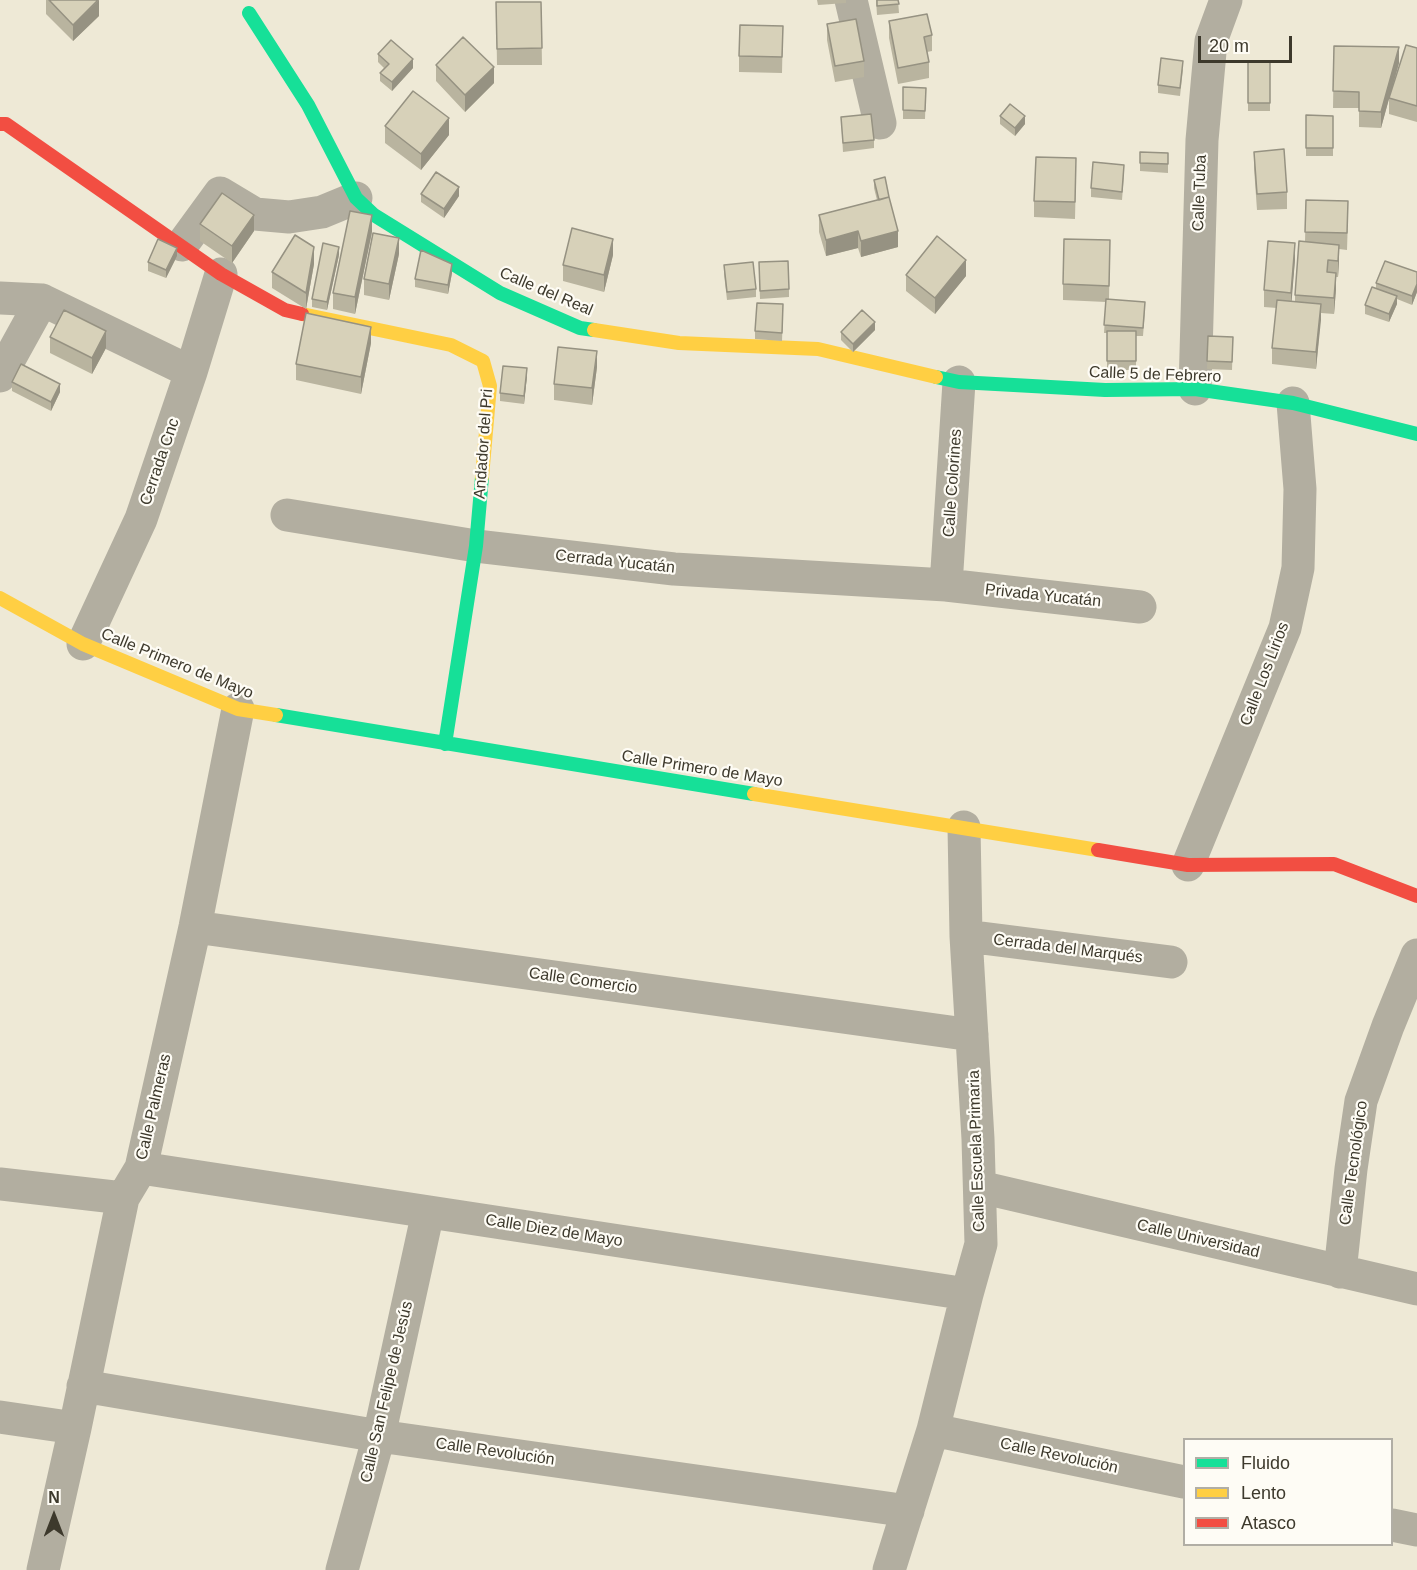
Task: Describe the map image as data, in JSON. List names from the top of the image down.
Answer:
{
  "streets": {
    "street": [
      "Calle Tuba",
      "Calle del Real",
      "Calle 5 de Febrero",
      "Andador del Pri",
      "Cerrada Cnc",
      "Calle Colorines",
      "Cerrada Yucatán",
      "Privada Yucatán",
      "Calle Primero de Mayo",
      "Calle Los Lirios",
      "Cerrada del Marqués",
      "Calle Comercio",
      "Calle Palmeras",
      "Calle Escuela Primaria",
      "Calle Tecnológico",
      "Calle Diez de Mayo",
      "Calle Universidad",
      "Calle San Felipe de Jesús",
      "Calle Revolución"
    ]
  },
  "crossings": [
    ["Calle Tuba", "Calle 5 de Febrero"],
    ["Calle del Real", "Calle 5 de Febrero"],
    ["Calle del Real", "Calle Colorines"],
    ["Calle 5 de Febrero", "Calle Colorines"],
    ["Calle 5 de Febrero", "Calle Los Lirios"],
    ["Andador del Pri", "Cerrada Cnc"],
    ["Andador del Pri", "Cerrada Yucatán"],
    ["Andador del Pri", "Calle Primero de Mayo"],
    ["Cerrada Cnc", "Calle Primero de Mayo"],
    ["Calle Colorines", "Cerrada Yucatán"],
    ["Calle Colorines", "Privada Yucatán"],
    ["Cerrada Yucatán", "Privada Yucatán"],
    ["Calle Primero de Mayo", "Calle Los Lirios"],
    ["Calle Primero de Mayo", "Calle Palmeras"],
    ["Calle Primero de Mayo", "Calle Escuela Primaria"],
    ["Cerrada del Marqués", "Calle Escuela Primaria"],
    ["Calle Comercio", "Calle Palmeras"],
    ["Calle Comercio", "Calle Escuela Primaria"],
    ["Calle Palmeras", "Calle Diez de Mayo"],
    ["Calle Palmeras", "Calle Revolución"],
    ["Calle Escuela Primaria", "Calle Diez de Mayo"],
    ["Calle Escuela Primaria", "Calle Universidad"],
    ["Calle Escuela Primaria", "Calle Revolución"],
    ["Calle Tecnológico", "Calle Universidad"],
    ["Calle Diez de Mayo", "Calle San Felipe de Jesús"],
    ["Calle San Felipe de Jesús", "Calle Revolución"]
  ],
  "legend": ["Fluido", "Lento", "Atasco"],
  "scale_bar": "20 m",
  "north": "top"
}
